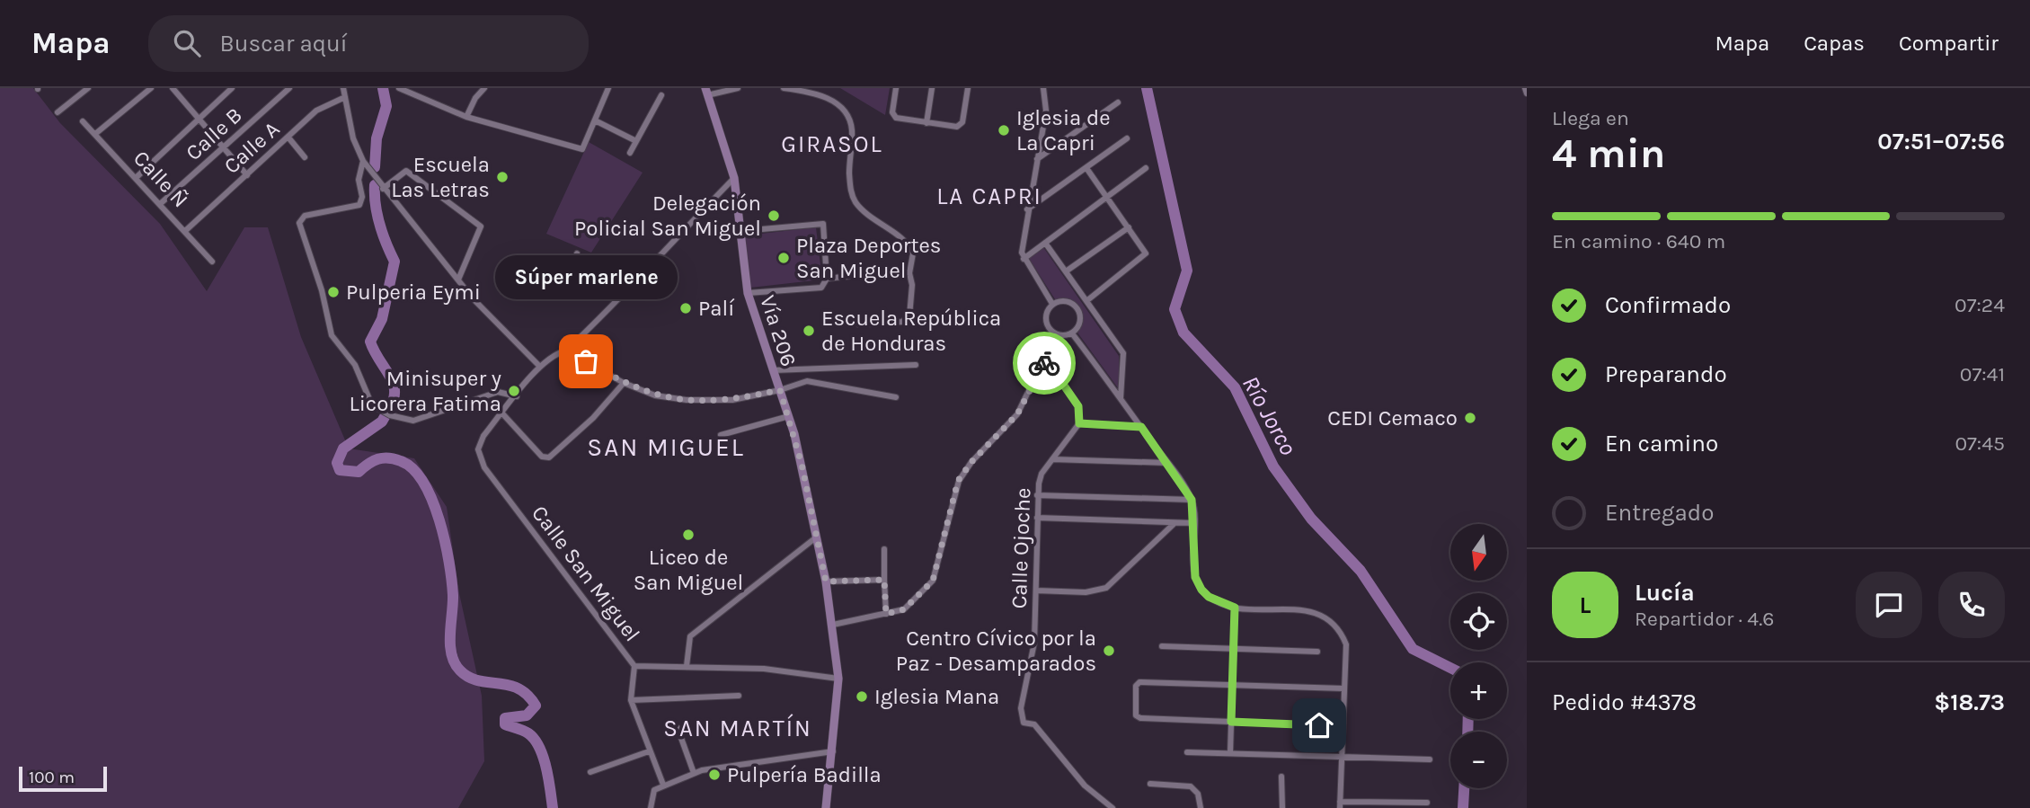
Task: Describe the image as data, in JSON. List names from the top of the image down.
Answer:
{
  "streets": {
    "main road": ["Vía 206"],
    "street": [
      "Calle B",
      "Calle A",
      "Calle Ñ",
      "Calle Ojoche",
      "Calle San Miguel"
    ]
  },
  "crossings": [
    ["Calle B", "Calle Ñ"],
    ["Calle A", "Calle Ñ"],
    ["Vía 206", "Calle San Miguel"]
  ],
  "districts": [
    "GIRASOL",
    "LA CAPRI",
    "SAN MIGUEL",
    "SAN MARTÍN"
  ],
  "water": ["Río Jorco"],
  "places": [
    "Iglesia de La Capri",
    "Escuela Las Letras",
    "Delegación Policial San Miguel",
    "Plaza Deportes San Miguel",
    "Pulperia Eymi",
    "Palí",
    "Escuela República de Honduras",
    "Súper marlene",
    "Minisuper y Licorera Fatima",
    "CEDI Cemaco",
    "Liceo de San Miguel",
    "Centro Cívico por la Paz - Desamparados",
    "Iglesia Mana",
    "Pulpería Badilla"
  ],
  "scale_bar": "100 m",
  "north": "bottom",
  "page": {
    "header": "Mapa",
    "search": "Buscar aquí",
    "nav": ["Mapa", "Capas", "Compartir"],
    "heading": ["4 min", "Llega en", "07:51–07:56"],
    "panel": [
      "Lucía",
      "Repartidor · 4.6",
      "Pedido #4378",
      "$18.73"
    ],
    "bar": "En camino · 640 m",
    "bubble": "Súper marlene",
    "list": [
      ["Confirmado", "07:24"],
      ["Preparando", "07:41"],
      ["En camino", "07:45"],
      "Entregado"
    ],
    "map_buttons": ["+", "−"],
    "round": "L",
    "scale": "100 m"
  }
}
